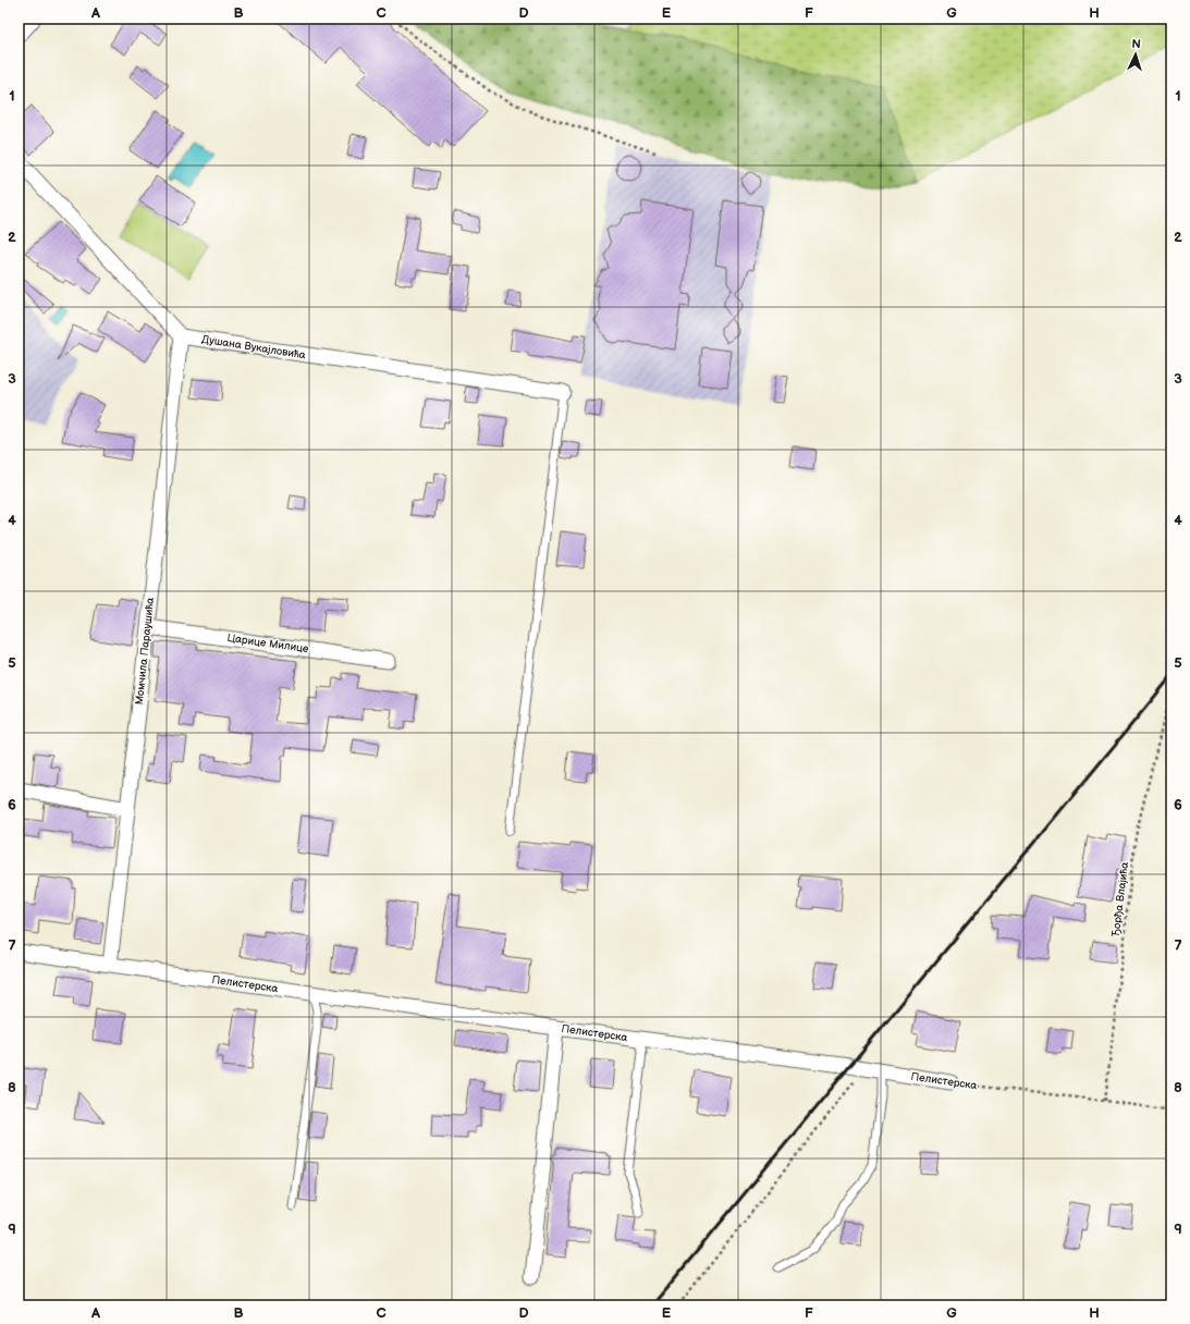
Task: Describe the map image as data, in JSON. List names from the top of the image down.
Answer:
{
  "streets": {
    "street": [
      "Душана Вукајловића",
      "Царице Милице",
      "Момчила Параушића",
      "Пелистерска"
    ],
    "path": ["Ђорђа Влајића"]
  },
  "crossings": [
    ["Душана Вукајловића", "Момчила Параушића"],
    ["Царице Милице", "Момчила Параушића"],
    ["Момчила Параушића", "Пелистерска"],
    ["Ђорђа Влајића", "Пелистерска"]
  ],
  "north": "top",
  "grid": {
    "columns": [
      "A",
      "B",
      "C",
      "D",
      "E",
      "F",
      "G",
      "H"
    ],
    "rows": [
      "1",
      "2",
      "3",
      "4",
      "5",
      "6",
      "7",
      "8",
      "9"
    ]
  }
}
